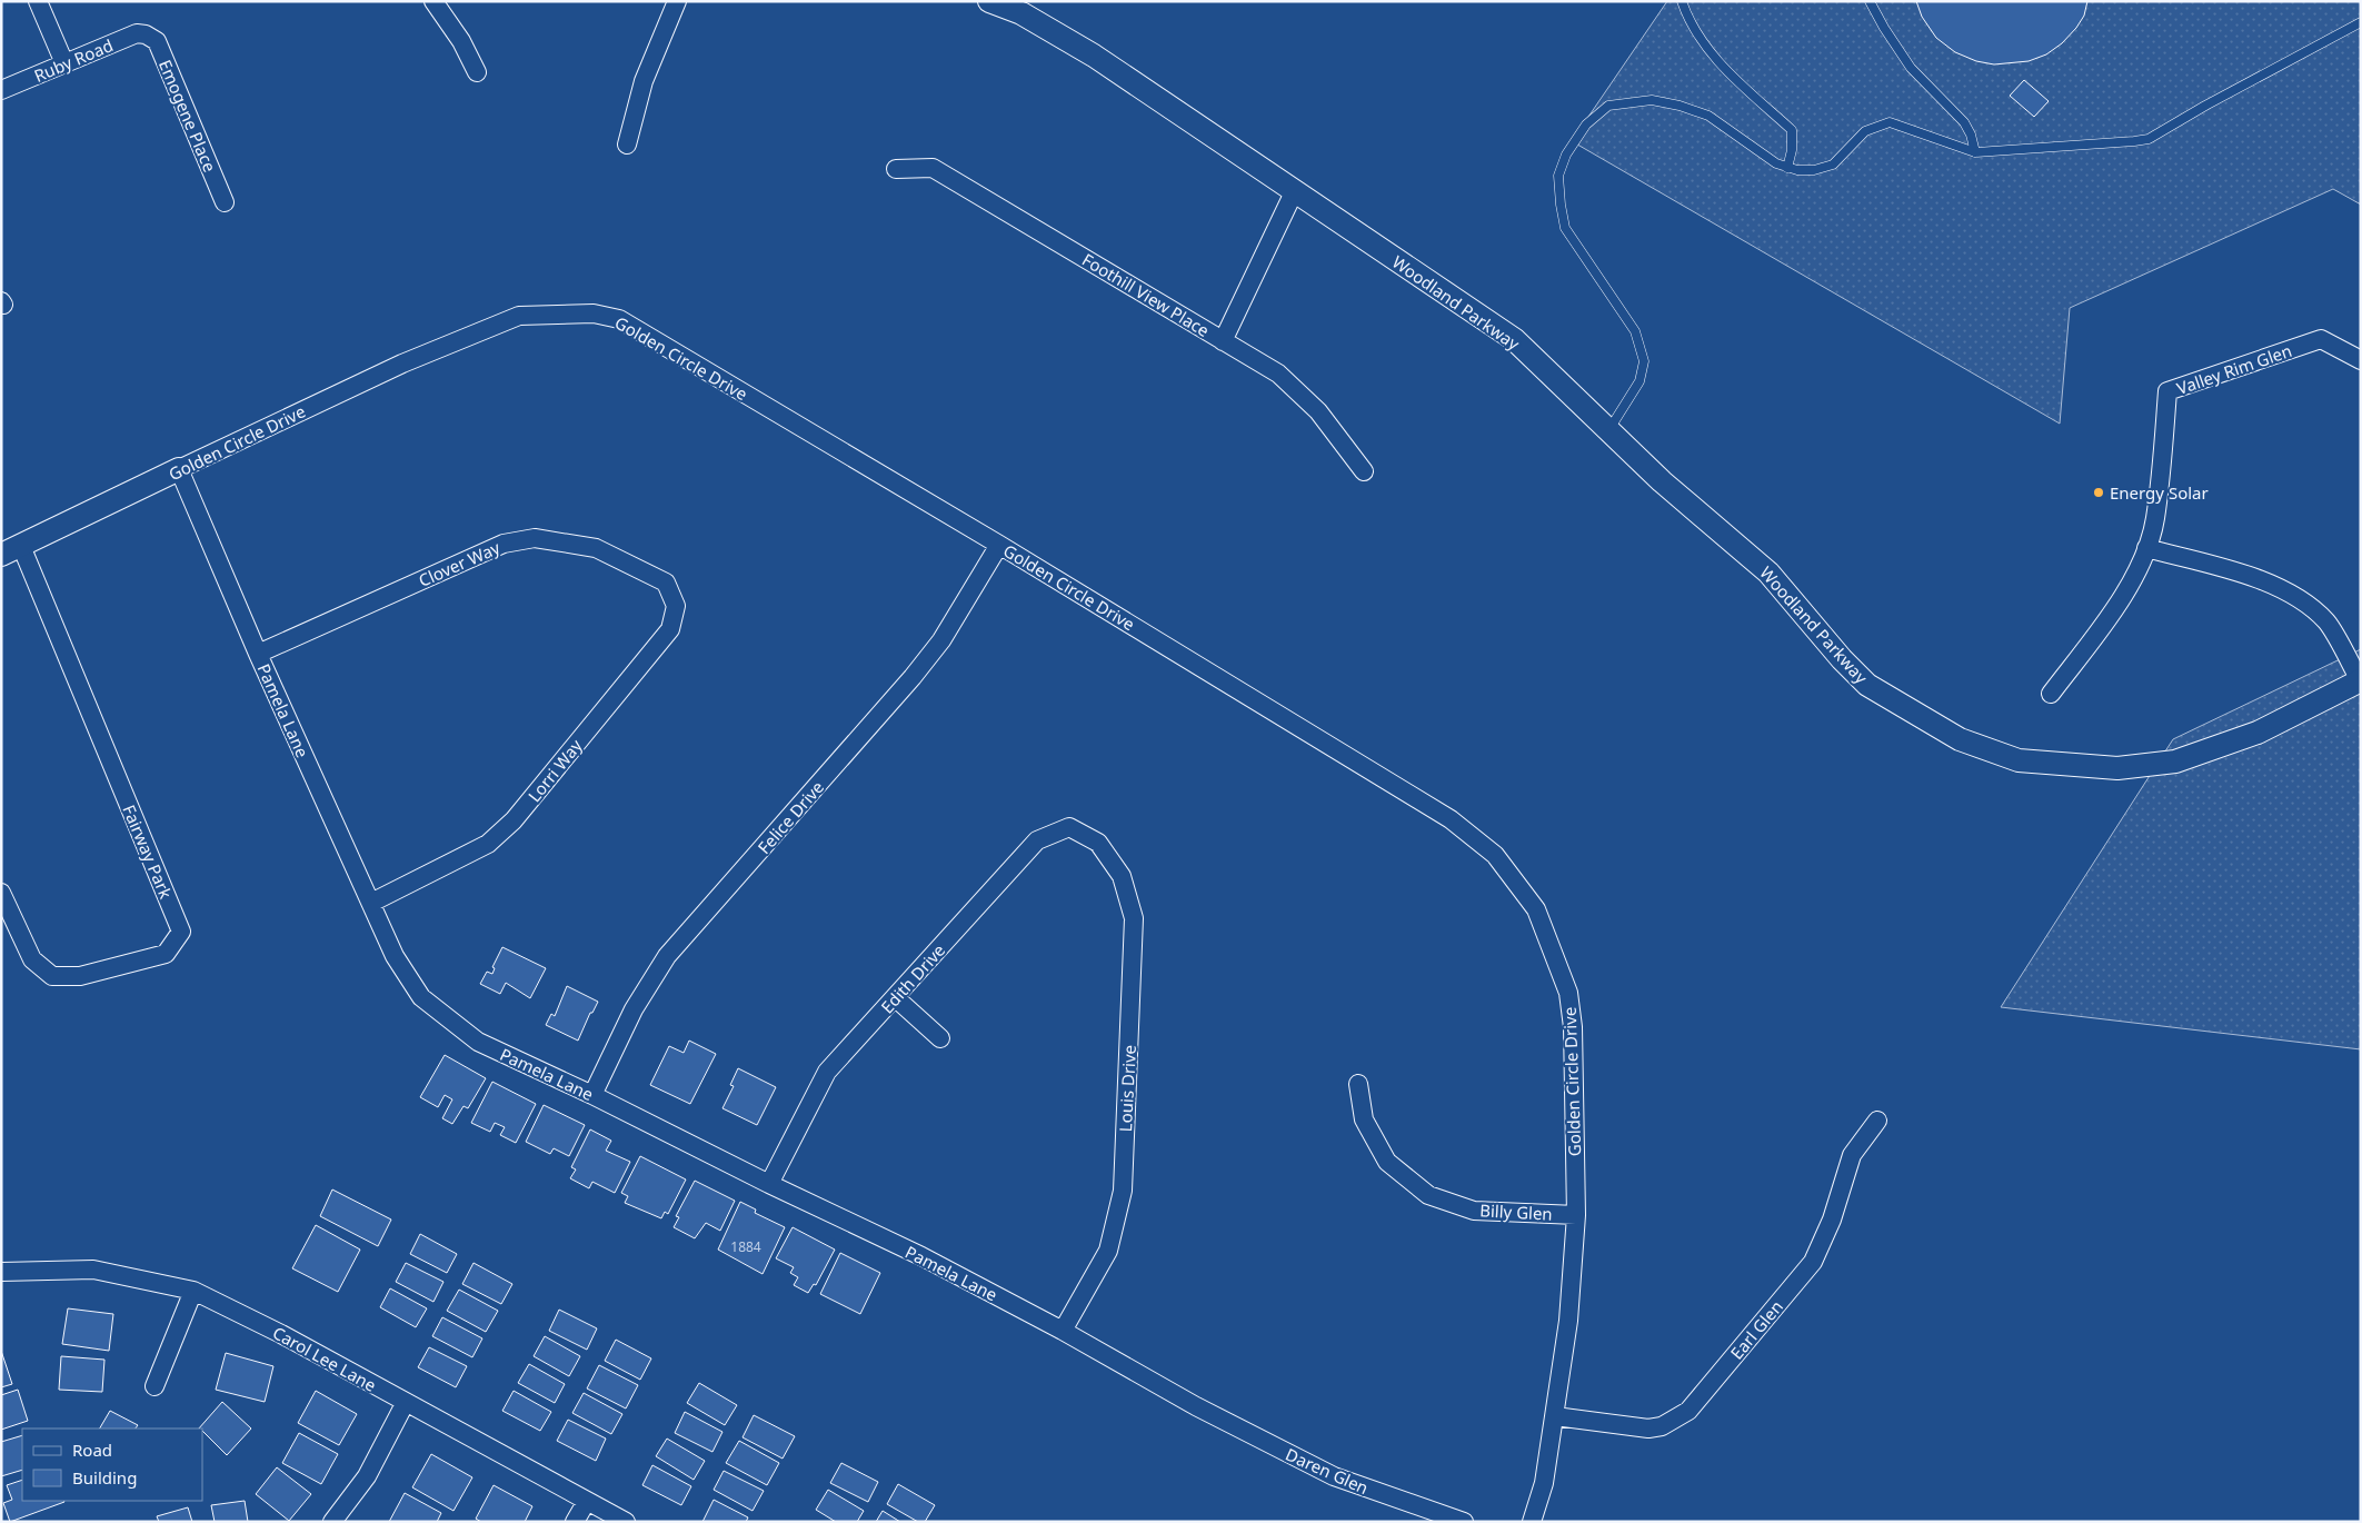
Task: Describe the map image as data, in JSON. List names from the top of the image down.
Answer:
{
  "streets": {
    "street": [
      "Ruby Road",
      "Emogene Place",
      "Foothill View Place",
      "Woodland Parkway",
      "Golden Circle Drive",
      "Valley Rim Glen",
      "Clover Way",
      "Pamela Lane",
      "Lorri Way",
      "Felice Drive",
      "Fairway Park",
      "Edith Drive",
      "Louis Drive",
      "Billy Glen",
      "Earl Glen",
      "Carol Lee Lane",
      "Daren Glen"
    ]
  },
  "crossings": [
    ["Ruby Road", "Emogene Place"],
    ["Golden Circle Drive", "Pamela Lane"],
    ["Golden Circle Drive", "Felice Drive"],
    ["Golden Circle Drive", "Fairway Park"],
    ["Golden Circle Drive", "Billy Glen"],
    ["Golden Circle Drive", "Earl Glen"],
    ["Clover Way", "Pamela Lane"],
    ["Clover Way", "Lorri Way"],
    ["Pamela Lane", "Lorri Way"],
    ["Pamela Lane", "Felice Drive"],
    ["Pamela Lane", "Edith Drive"],
    ["Pamela Lane", "Louis Drive"],
    ["Pamela Lane", "Daren Glen"],
    ["Edith Drive", "Louis Drive"]
  ],
  "places": ["Energy Solar"],
  "house_numbers": ["1884"],
  "legend": ["Road", "Building"]
}
